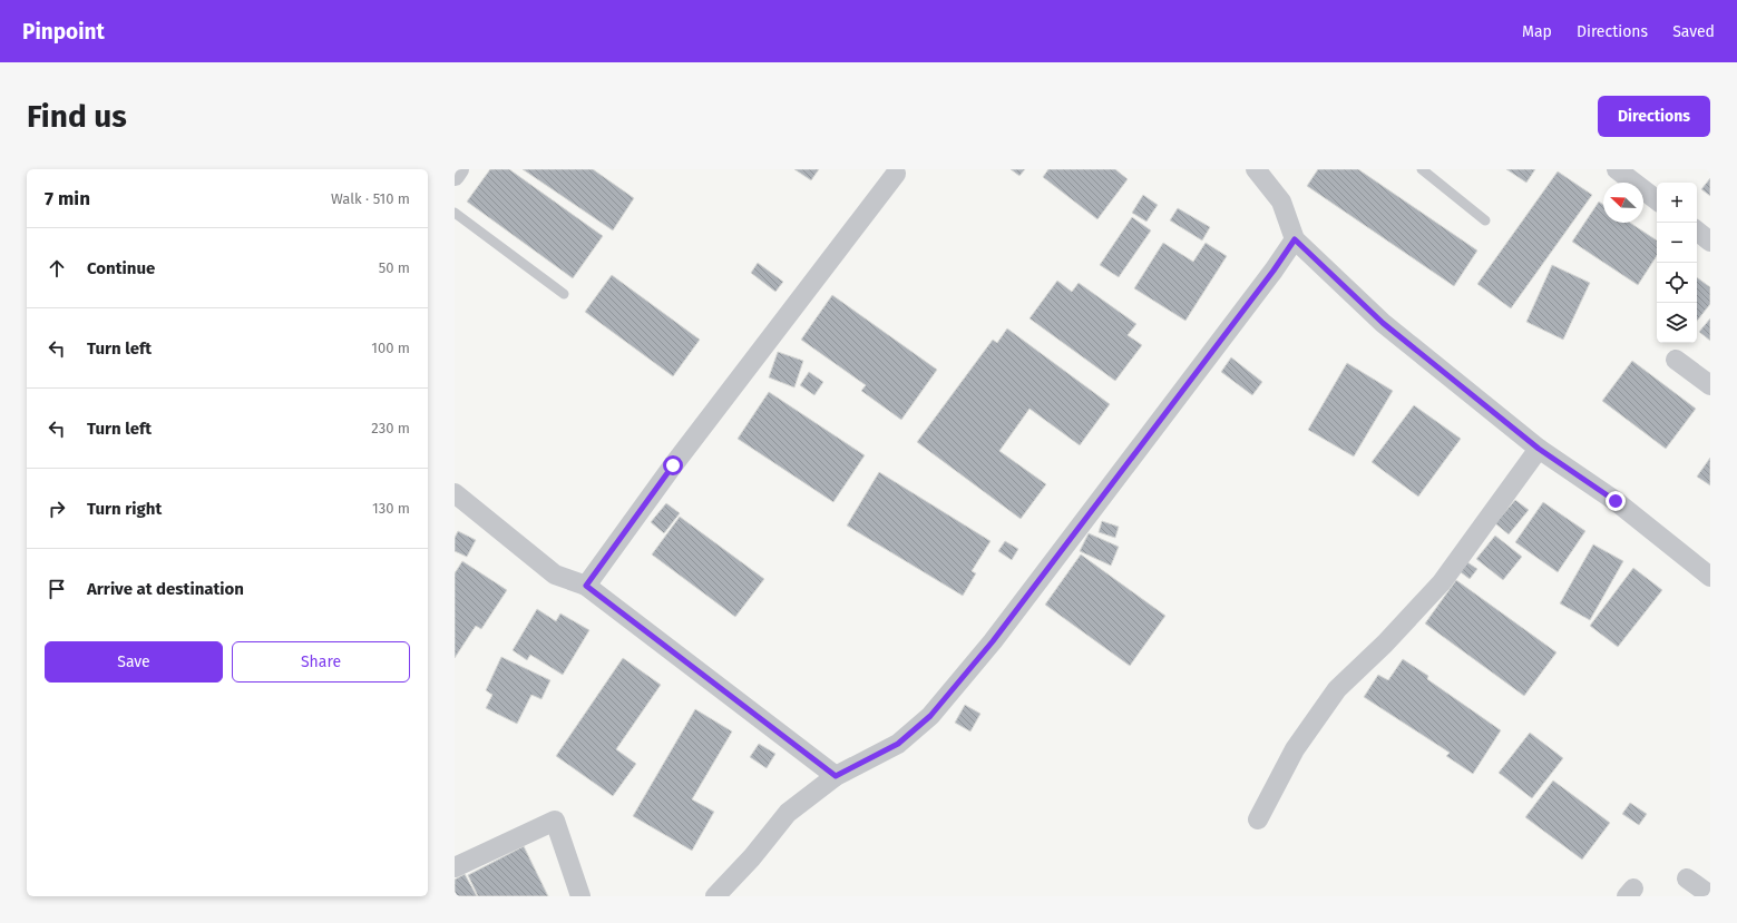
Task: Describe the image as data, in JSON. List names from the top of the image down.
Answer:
{
  "north": "top left",
  "page": {
    "header": "Pinpoint",
    "nav": ["Map", "Directions", "Saved"],
    "buttons": [
      "Directions",
      ["Save", "Share"]
    ],
    "title": "Find us",
    "heading": ["7 min", "Walk · 510 m"],
    "map_buttons": ["+", "−"],
    "list": [
      ["Continue", "50 m"],
      ["Turn left", "100 m"],
      ["Turn left", "230 m"],
      ["Turn right", "130 m"],
      "Arrive at destination"
    ]
  }
}
